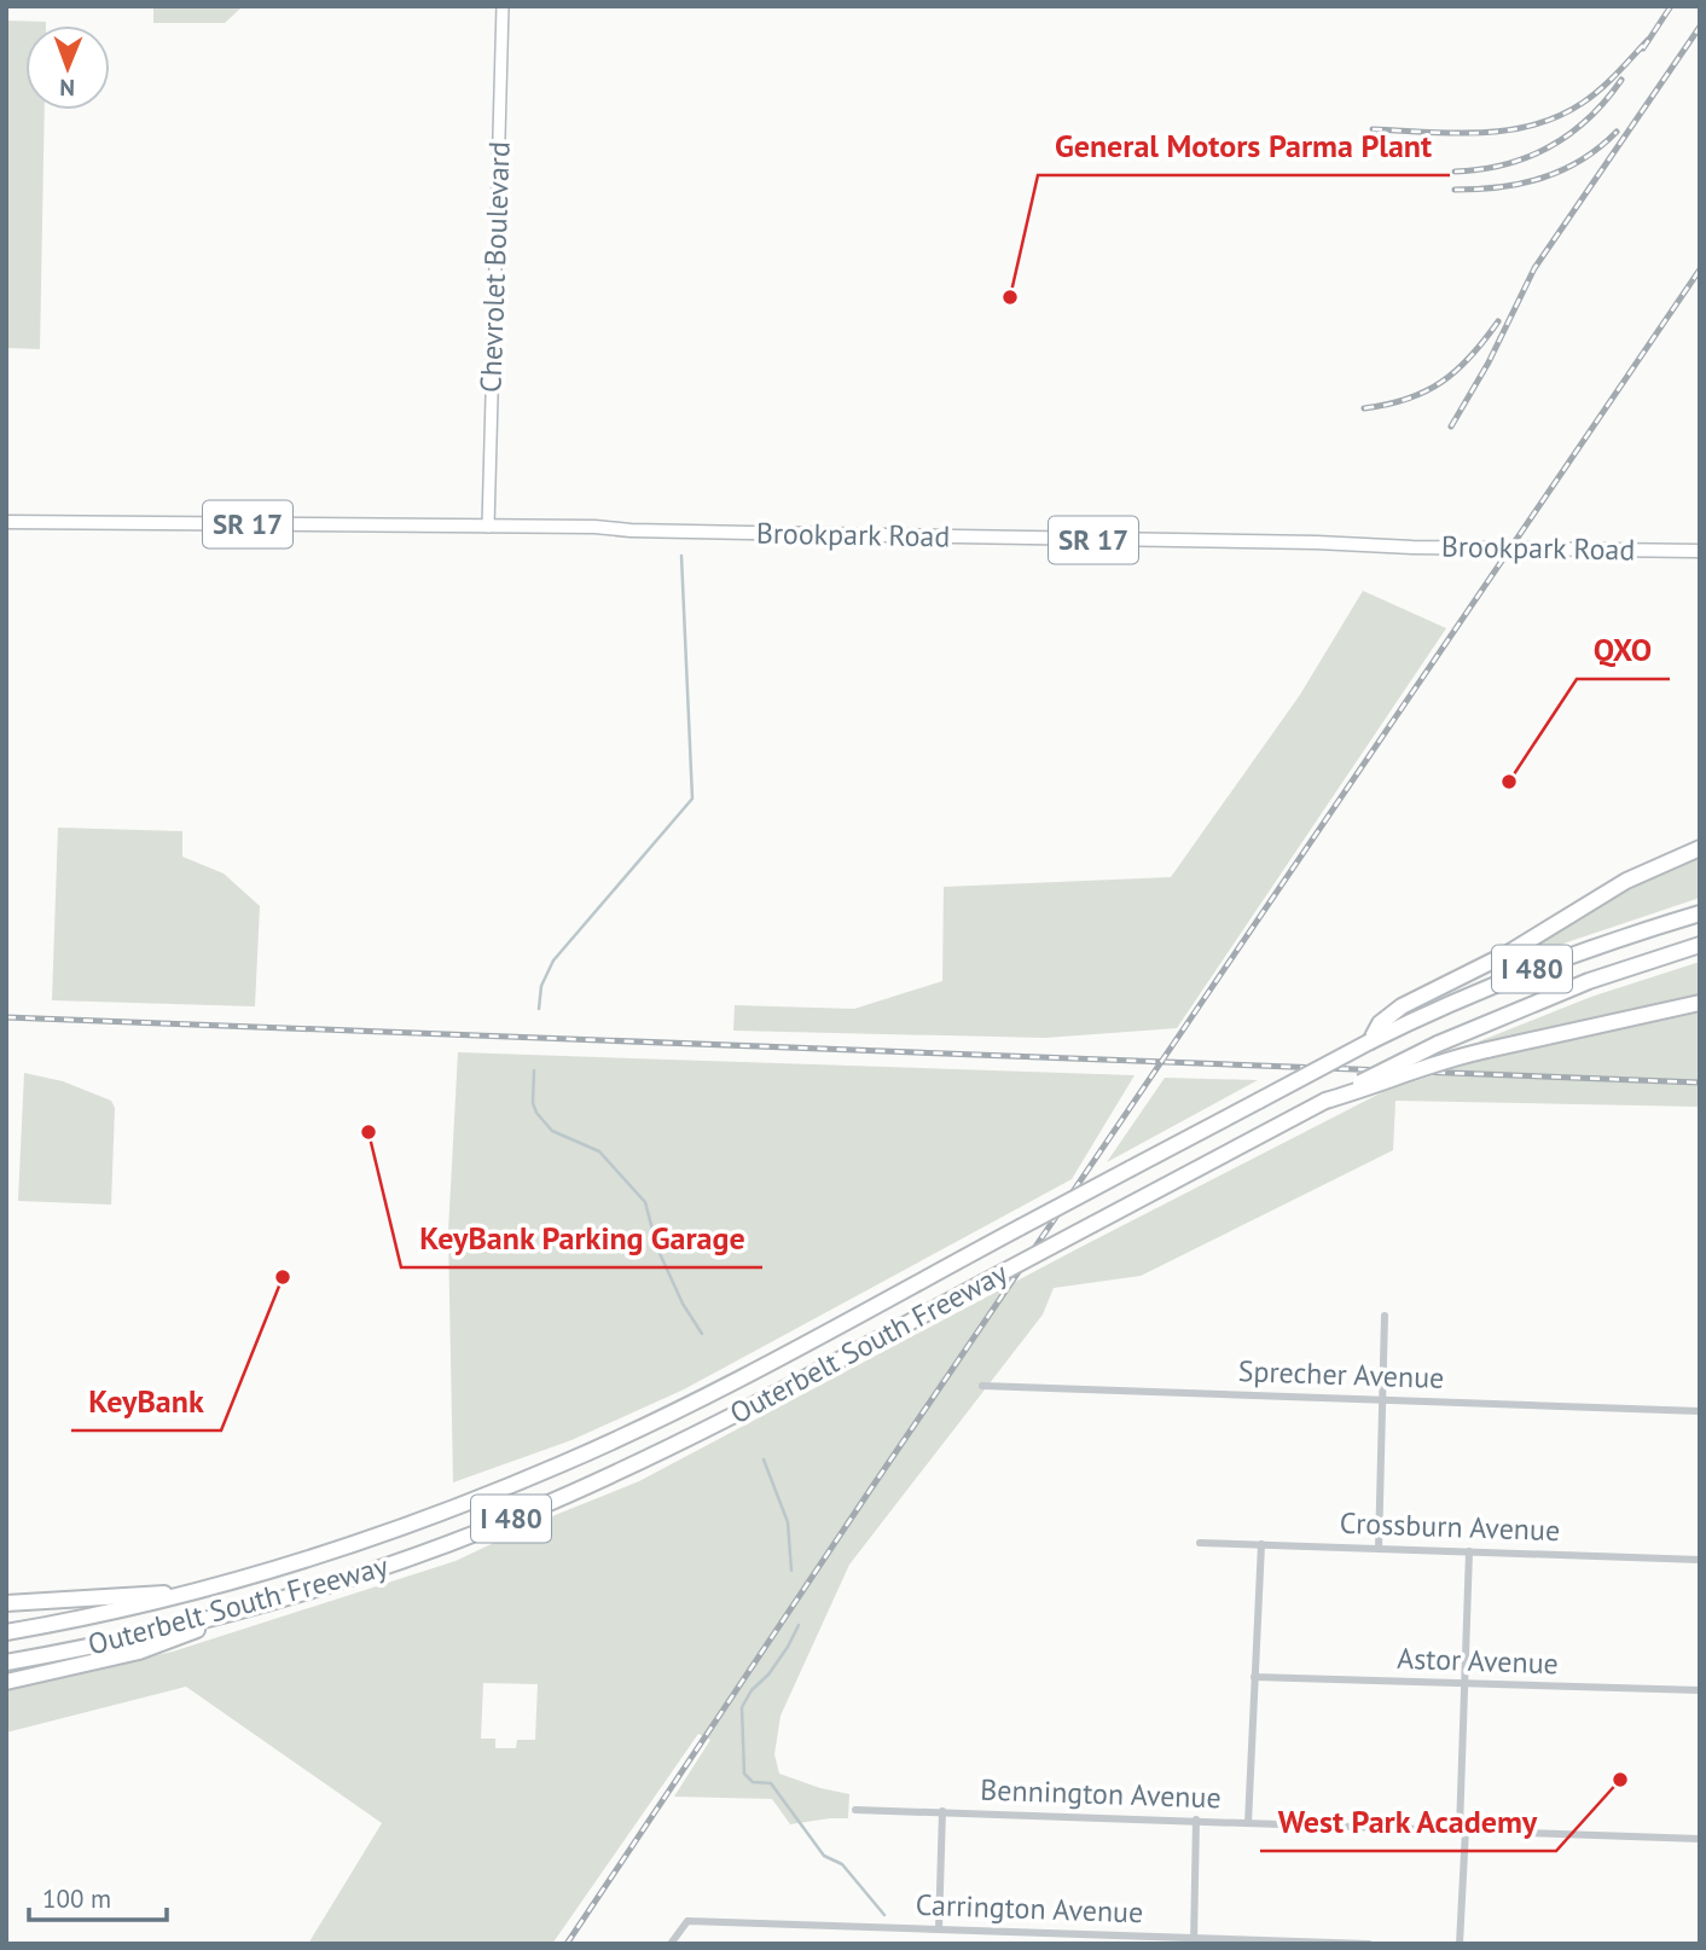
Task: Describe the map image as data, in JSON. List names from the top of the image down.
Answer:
{
  "streets": {
    "highway": ["I 480", "Outerbelt South Freeway"],
    "main road": ["Chevrolet Boulevard", "SR 17", "Brookpark Road"],
    "street": [
      "Sprecher Avenue",
      "Crossburn Avenue",
      "Astor Avenue",
      "Bennington Avenue",
      "Carrington Avenue"
    ]
  },
  "crossings": [
    ["Chevrolet Boulevard", "Brookpark Road"]
  ],
  "places": [
    "General Motors Parma Plant",
    "QXO",
    "KeyBank Parking Garage",
    "KeyBank",
    "West Park Academy"
  ],
  "scale_bar": "100 m",
  "north": "bottom"
}
